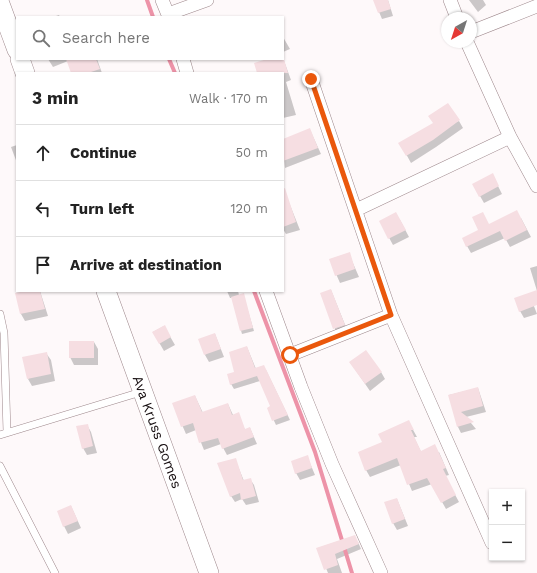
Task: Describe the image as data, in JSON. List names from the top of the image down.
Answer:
{
  "streets": {
    "street": ["Ava Kruss Gomes"]
  },
  "north": "bottom left",
  "page": {
    "search": "Search here",
    "heading": ["3 min", "Walk · 170 m"],
    "list": [
      ["Continue", "50 m"],
      ["Turn left", "120 m"],
      "Arrive at destination"
    ],
    "map_buttons": ["+", "−"]
  }
}
